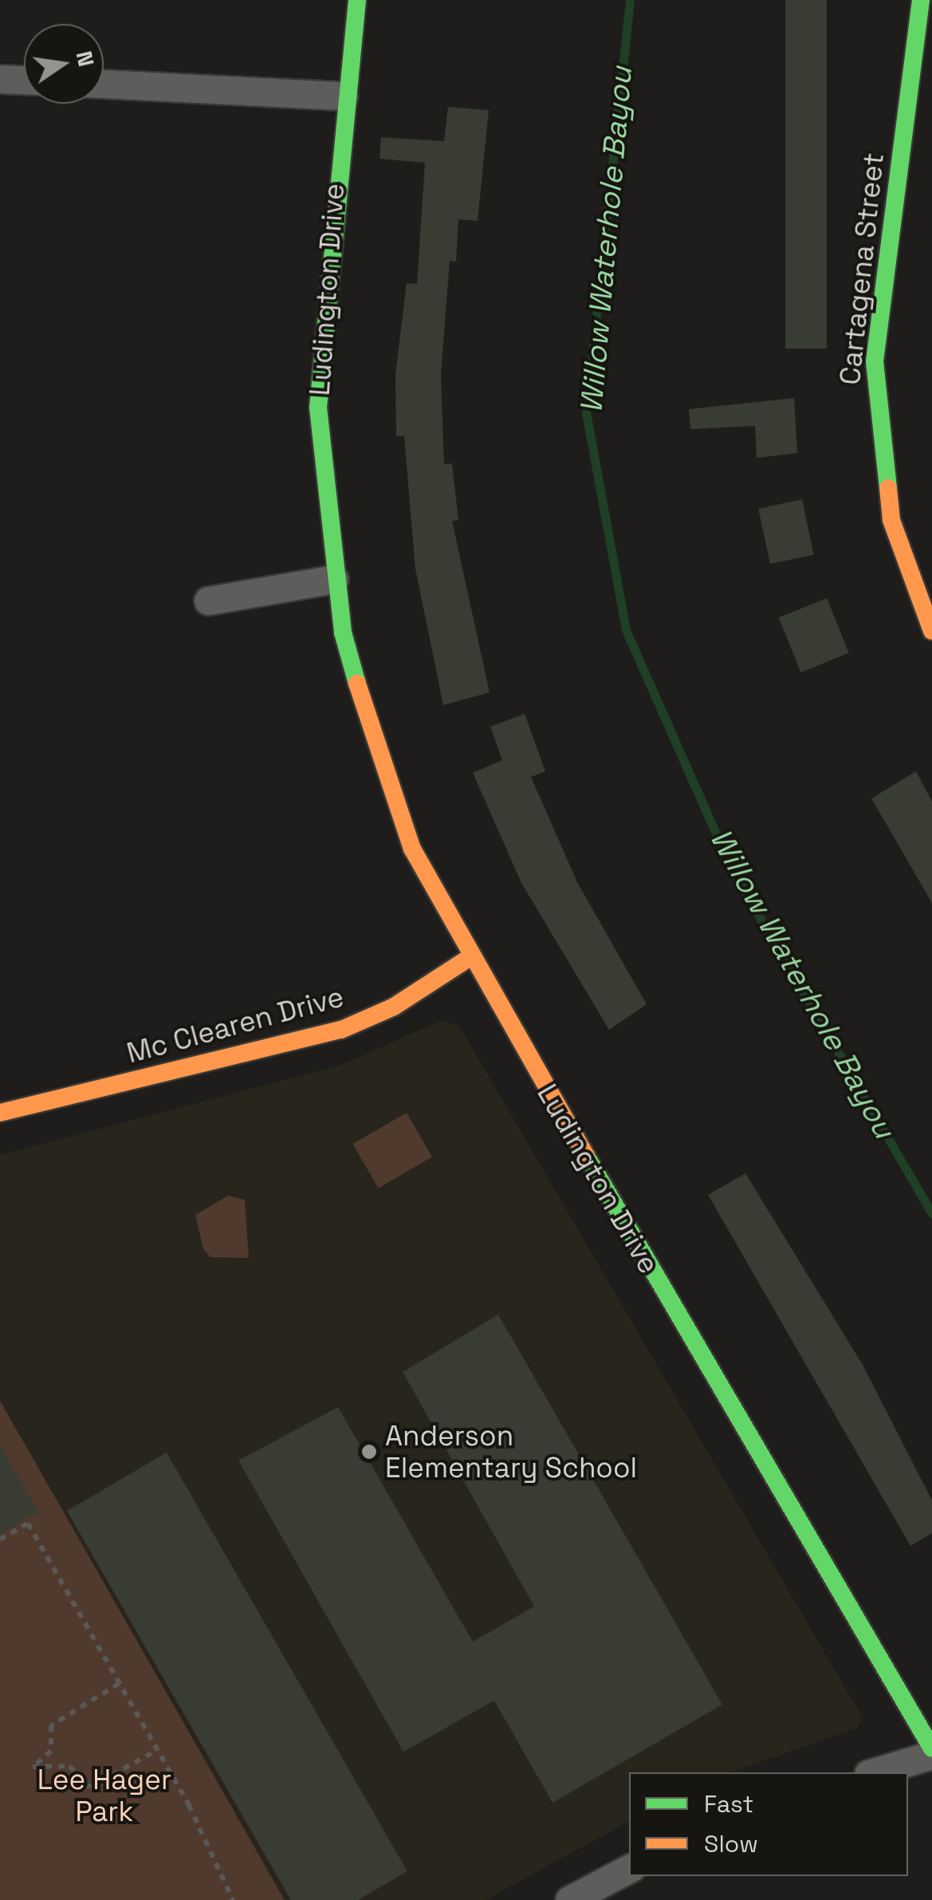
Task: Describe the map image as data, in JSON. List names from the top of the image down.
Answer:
{
  "streets": {
    "street": ["Cartagena Street", "Ludington Drive", "Mc Clearen Drive"]
  },
  "crossings": [
    ["Ludington Drive", "Mc Clearen Drive"]
  ],
  "water": ["Willow Waterhole Bayou"],
  "parks": ["Lee Hager Park"],
  "places": ["Anderson Elementary School"],
  "legend": ["Fast", "Slow"],
  "north": "right"
}
